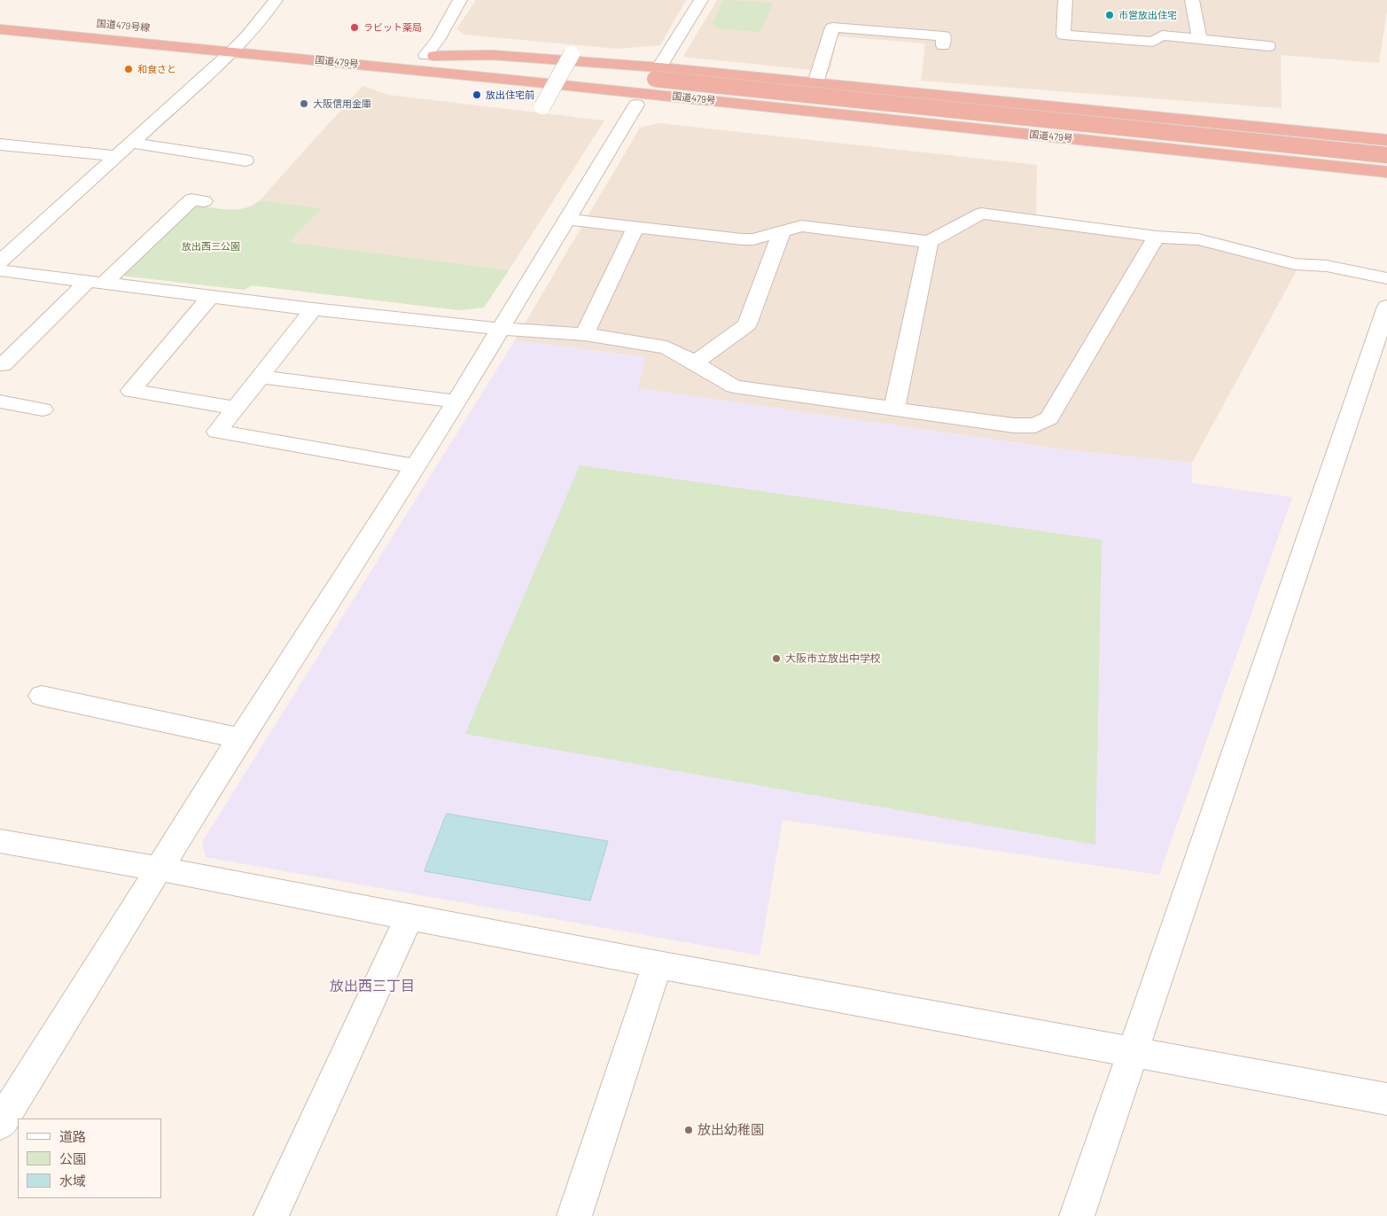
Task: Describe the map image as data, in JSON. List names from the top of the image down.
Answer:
{
  "streets": {
    "highway": ["国道479号"]
  },
  "districts": ["放出西三丁目"],
  "parks": ["放出西三公園"],
  "places": [
    "市営放出住宅",
    "ラビット薬局",
    "和食さと",
    "放出住宅前",
    "大阪信用金庫",
    "大阪市立放出中学校",
    "放出幼稚園"
  ],
  "legend": ["道路", "公園", "水域"]
}
